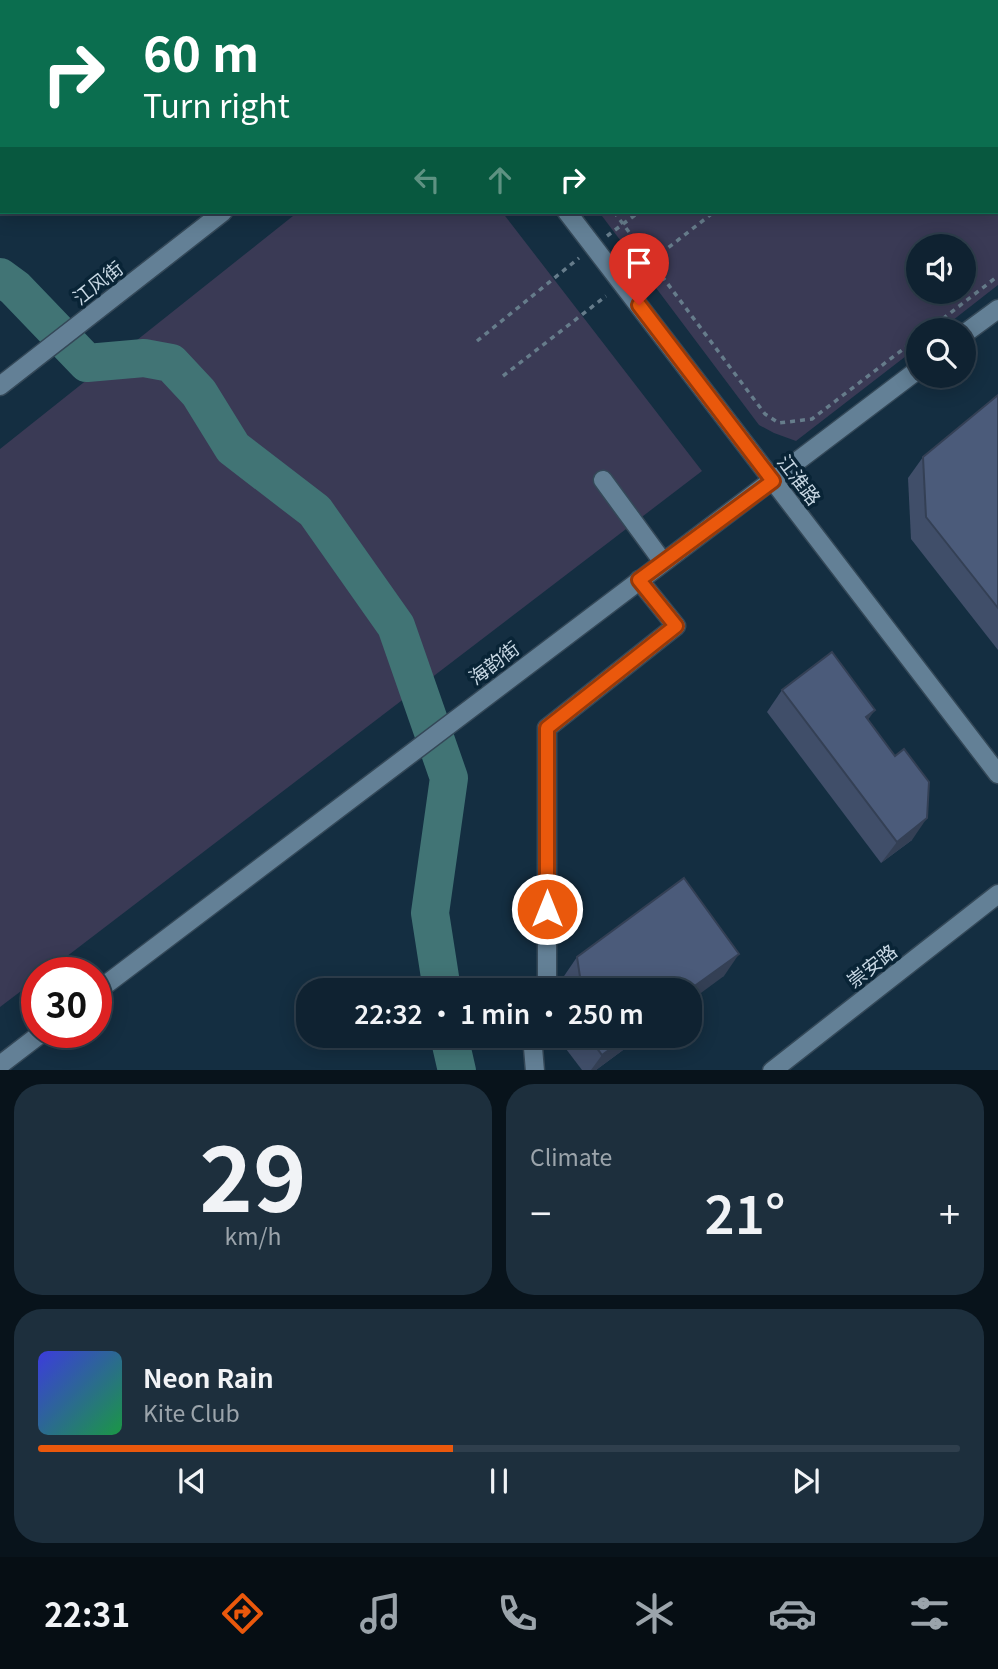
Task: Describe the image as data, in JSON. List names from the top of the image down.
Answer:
{
  "streets": {
    "street": [
      "江风街",
      "江淮路",
      "海韵街",
      "崇安路"
    ]
  },
  "crossings": [
    ["江淮路", "海韵街"]
  ],
  "page": {
    "turn": ["60 m", "Turn right"],
    "limit": "30",
    "trip": "22:32 · 1 min · 250 m",
    "tile": [
      ["29", "km/h"],
      "Climate"
    ],
    "heat": ["−", "21°", "+"],
    "song": ["Neon Rain", "Kite Club"],
    "tabs": "22:31"
  }
}
